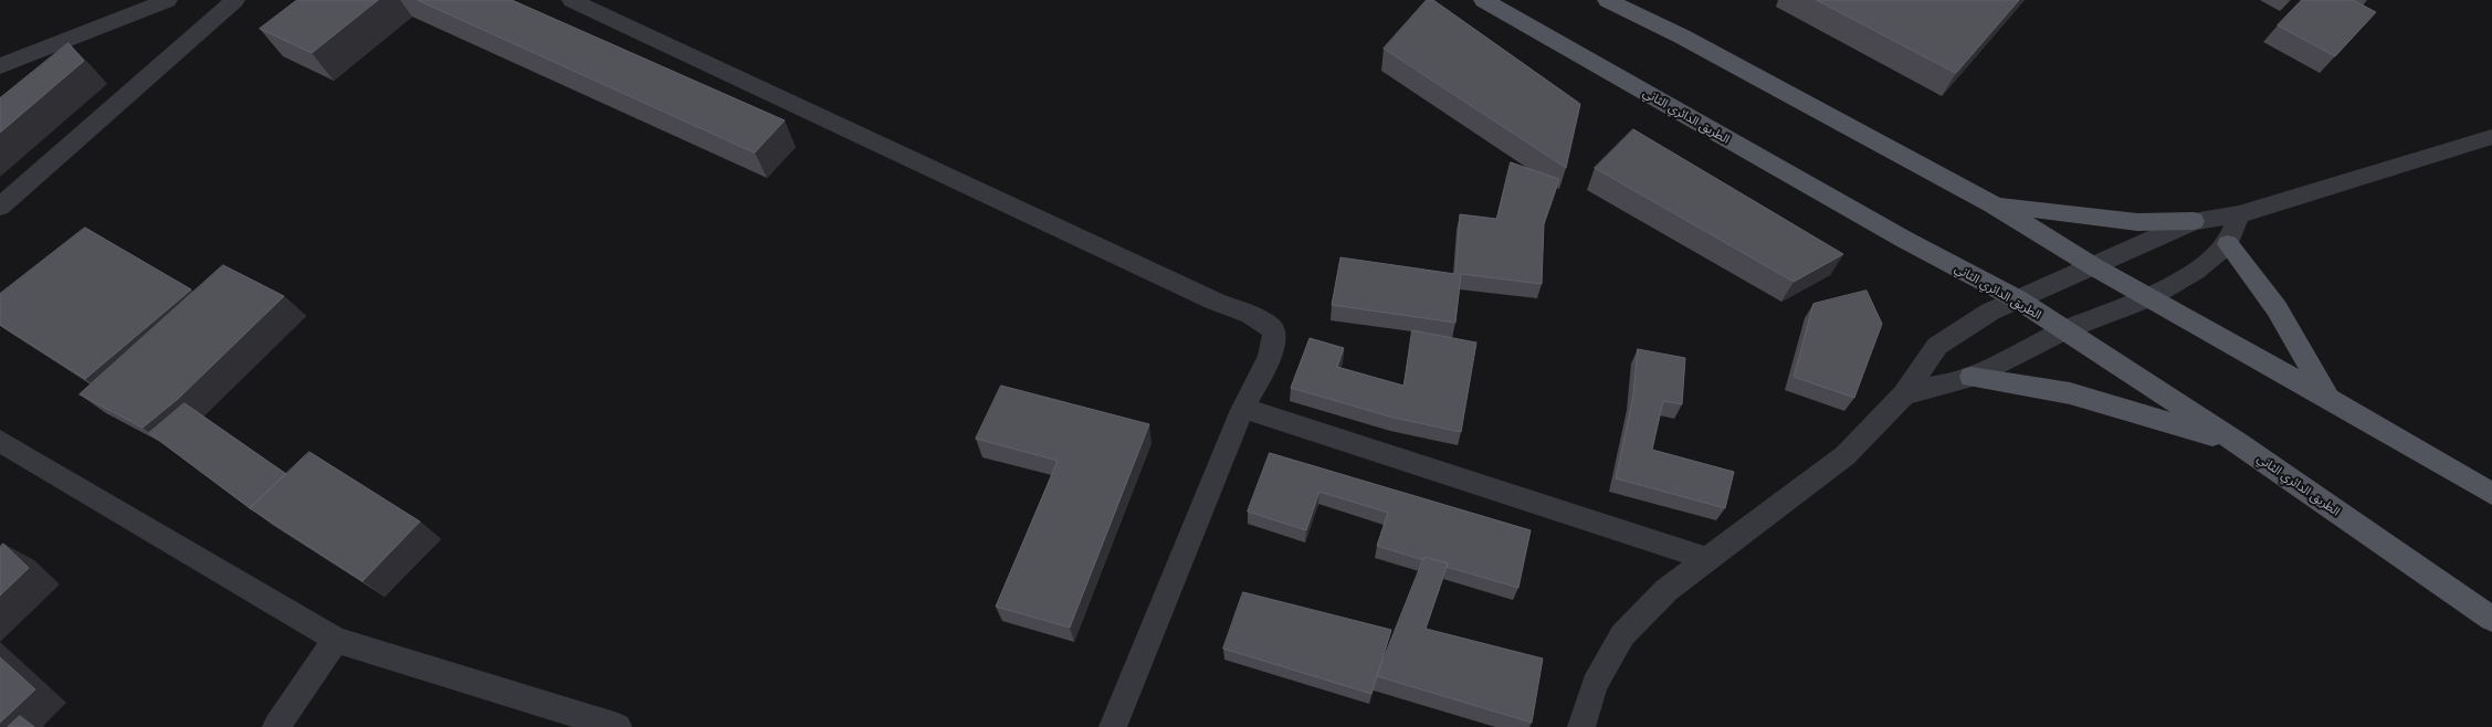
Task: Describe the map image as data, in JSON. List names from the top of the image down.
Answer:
{
  "streets": {
    "main road": ["الطريق الدائري الثاني"]
  }
}
